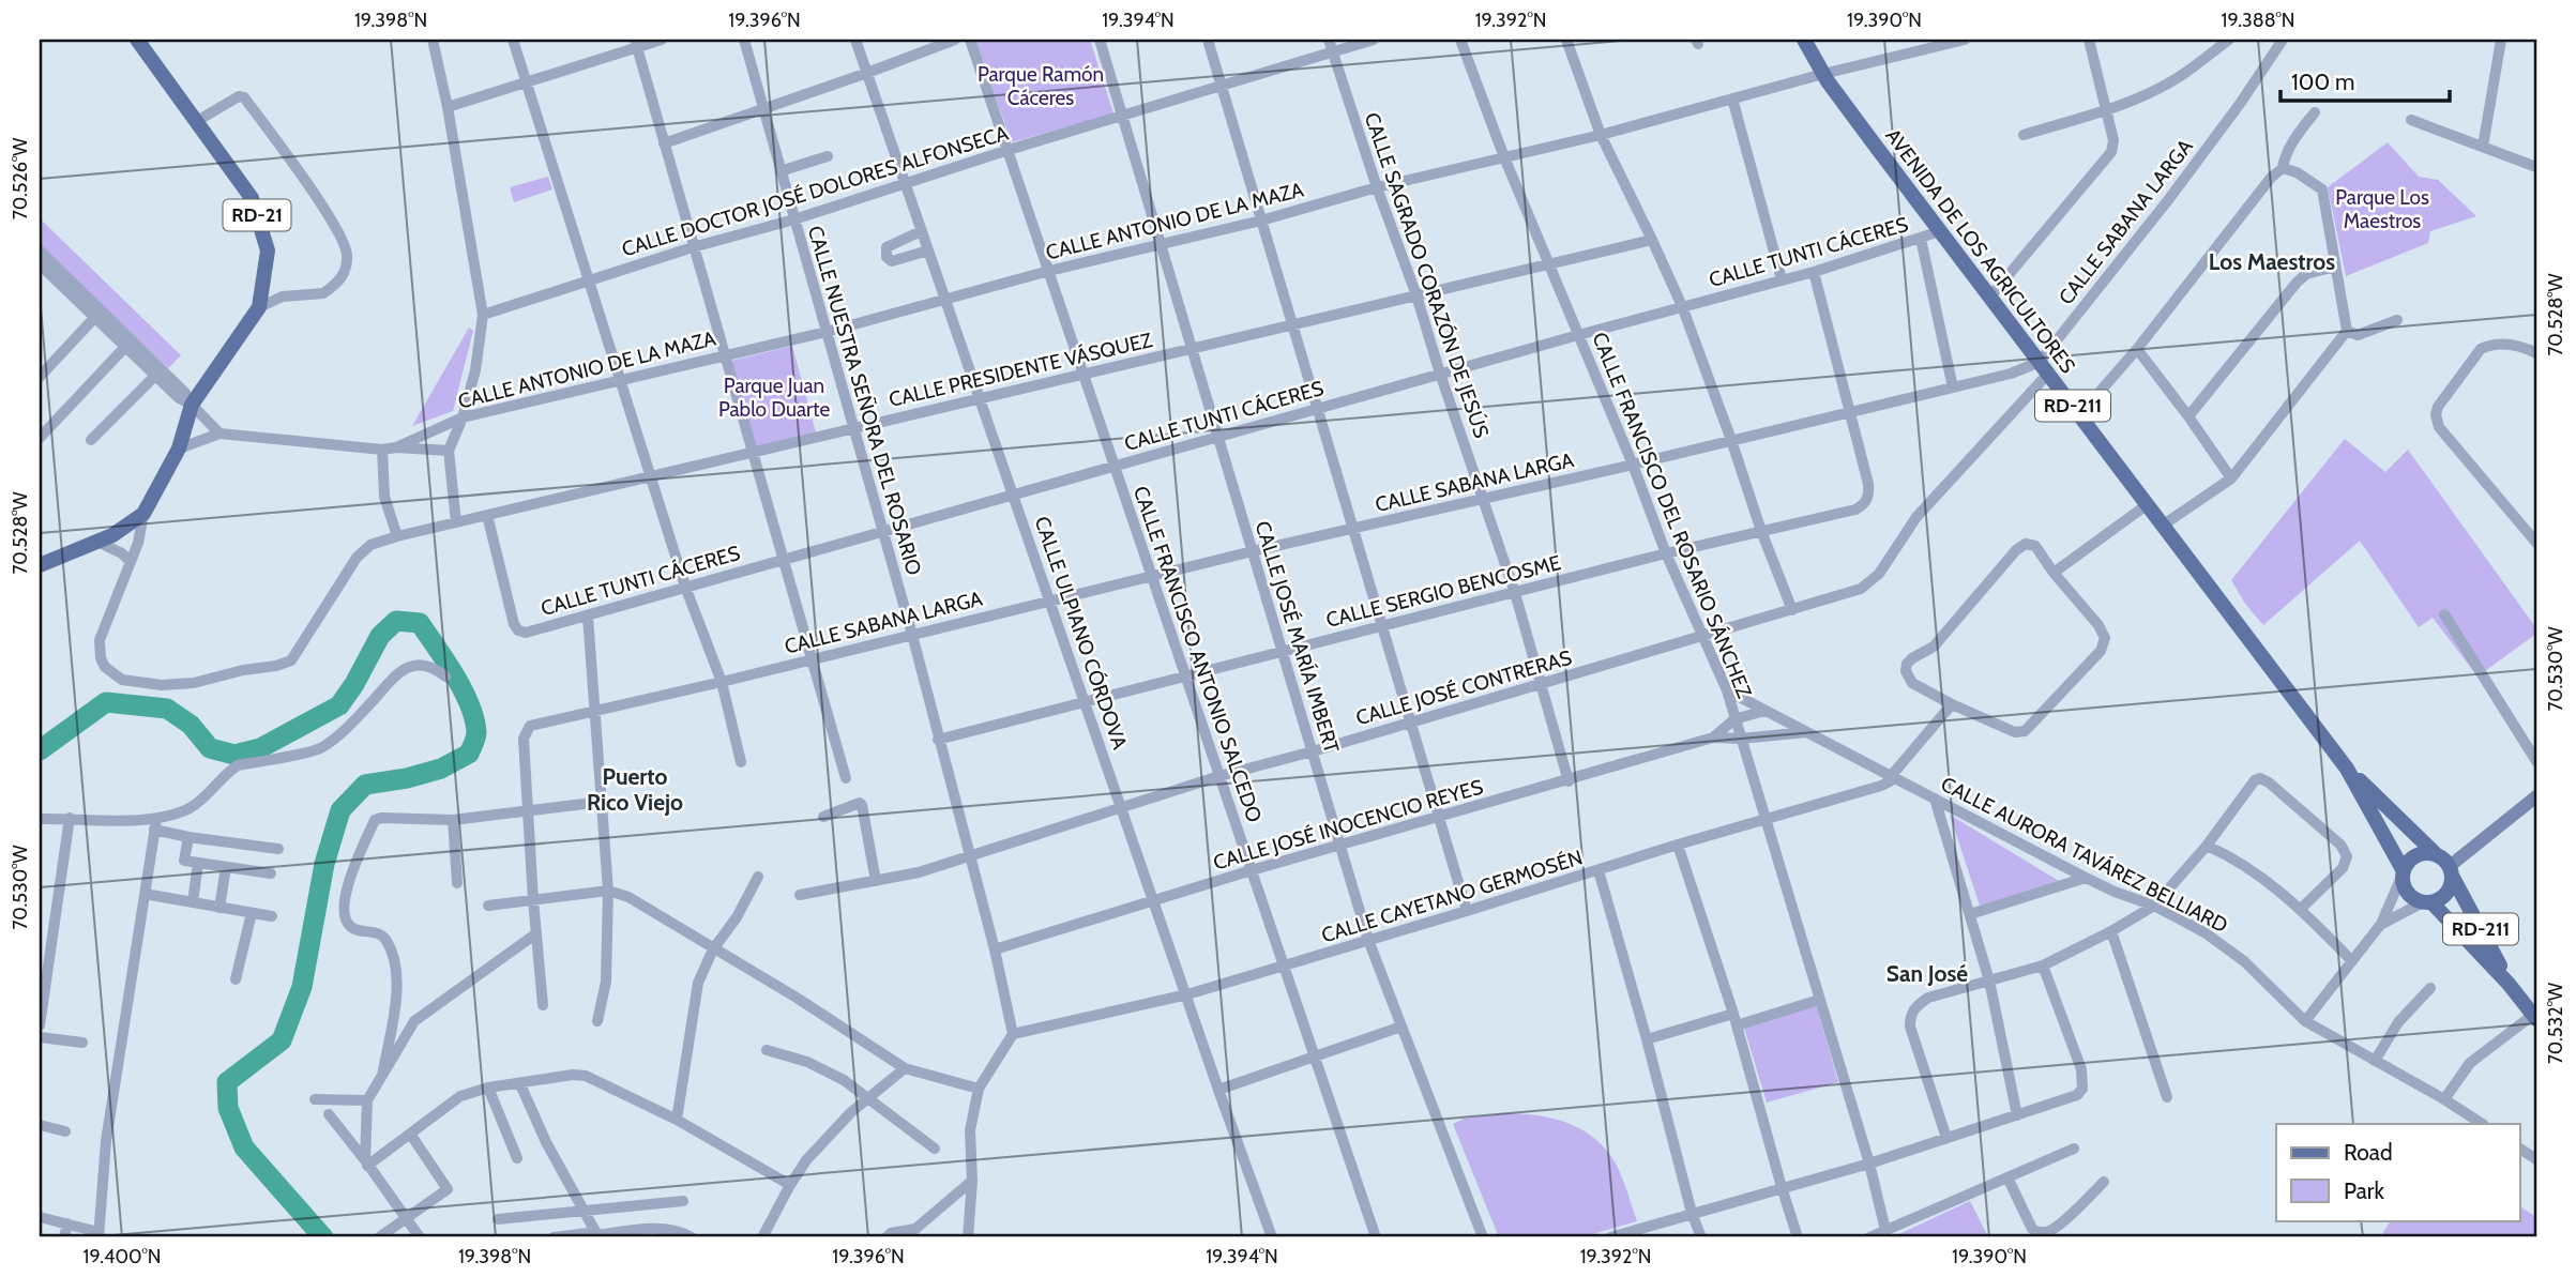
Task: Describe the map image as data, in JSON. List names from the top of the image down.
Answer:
{
  "streets": {
    "main road": ["RD-21", "AVENIDA DE LOS AGRICULTORES", "RD-211"],
    "street": [
      "CALLE DOCTOR JOSÉ DOLORES ALFONSECA",
      "CALLE ANTONIO DE LA MAZA",
      "CALLE SABANA LARGA",
      "CALLE TUNTI CÁCERES",
      "CALLE SAGRADO CORAZÓN DE JESÚS",
      "CALLE PRESIDENTE VÁSQUEZ",
      "CALLE NUESTRA SEÑORA DEL ROSARIO",
      "CALLE FRANCISCO DEL ROSARIO SÁNCHEZ",
      "CALLE SERGIO BENCOSME",
      "CALLE ULPIANO CÓRDOVA",
      "CALLE JOSÉ MARÍA IMBERT",
      "CALLE FRANCISCO ANTONIO SALCEDO",
      "CALLE JOSÉ CONTRERAS",
      "CALLE JOSÉ INOCENCIO REYES",
      "CALLE AURORA TAVÁREZ BELLIARD",
      "CALLE CAYETANO GERMOSÉN"
    ]
  },
  "crossings": [
    ["CALLE DOCTOR JOSÉ DOLORES ALFONSECA", "CALLE SAGRADO CORAZÓN DE JESÚS"],
    ["CALLE DOCTOR JOSÉ DOLORES ALFONSECA", "CALLE NUESTRA SEÑORA DEL ROSARIO"],
    ["CALLE DOCTOR JOSÉ DOLORES ALFONSECA", "CALLE ULPIANO CÓRDOVA"],
    ["CALLE DOCTOR JOSÉ DOLORES ALFONSECA", "CALLE JOSÉ MARÍA IMBERT"],
    ["CALLE DOCTOR JOSÉ DOLORES ALFONSECA", "CALLE FRANCISCO ANTONIO SALCEDO"],
    ["CALLE ANTONIO DE LA MAZA", "AVENIDA DE LOS AGRICULTORES"],
    ["CALLE ANTONIO DE LA MAZA", "CALLE SAGRADO CORAZÓN DE JESÚS"],
    ["CALLE ANTONIO DE LA MAZA", "CALLE NUESTRA SEÑORA DEL ROSARIO"],
    ["CALLE ANTONIO DE LA MAZA", "CALLE FRANCISCO DEL ROSARIO SÁNCHEZ"],
    ["CALLE ANTONIO DE LA MAZA", "CALLE ULPIANO CÓRDOVA"],
    ["CALLE ANTONIO DE LA MAZA", "CALLE JOSÉ MARÍA IMBERT"],
    ["CALLE ANTONIO DE LA MAZA", "CALLE FRANCISCO ANTONIO SALCEDO"],
    ["CALLE SABANA LARGA", "AVENIDA DE LOS AGRICULTORES"],
    ["CALLE SABANA LARGA", "CALLE SAGRADO CORAZÓN DE JESÚS"],
    ["CALLE SABANA LARGA", "CALLE NUESTRA SEÑORA DEL ROSARIO"],
    ["CALLE SABANA LARGA", "CALLE FRANCISCO DEL ROSARIO SÁNCHEZ"],
    ["CALLE SABANA LARGA", "CALLE SERGIO BENCOSME"],
    ["CALLE SABANA LARGA", "CALLE ULPIANO CÓRDOVA"],
    ["CALLE SABANA LARGA", "CALLE JOSÉ MARÍA IMBERT"],
    ["CALLE SABANA LARGA", "CALLE FRANCISCO ANTONIO SALCEDO"],
    ["CALLE SABANA LARGA", "CALLE JOSÉ CONTRERAS"],
    ["AVENIDA DE LOS AGRICULTORES", "CALLE TUNTI CÁCERES"],
    ["AVENIDA DE LOS AGRICULTORES", "RD-211"],
    ["AVENIDA DE LOS AGRICULTORES", "CALLE JOSÉ CONTRERAS"],
    ["CALLE TUNTI CÁCERES", "CALLE SAGRADO CORAZÓN DE JESÚS"],
    ["CALLE TUNTI CÁCERES", "CALLE PRESIDENTE VÁSQUEZ"],
    ["CALLE TUNTI CÁCERES", "CALLE NUESTRA SEÑORA DEL ROSARIO"],
    ["CALLE TUNTI CÁCERES", "CALLE FRANCISCO DEL ROSARIO SÁNCHEZ"],
    ["CALLE TUNTI CÁCERES", "CALLE ULPIANO CÓRDOVA"],
    ["CALLE TUNTI CÁCERES", "CALLE JOSÉ MARÍA IMBERT"],
    ["CALLE TUNTI CÁCERES", "CALLE FRANCISCO ANTONIO SALCEDO"],
    ["CALLE SAGRADO CORAZÓN DE JESÚS", "CALLE PRESIDENTE VÁSQUEZ"],
    ["CALLE SAGRADO CORAZÓN DE JESÚS", "CALLE SERGIO BENCOSME"],
    ["CALLE SAGRADO CORAZÓN DE JESÚS", "CALLE JOSÉ CONTRERAS"],
    ["CALLE SAGRADO CORAZÓN DE JESÚS", "CALLE JOSÉ INOCENCIO REYES"],
    ["CALLE PRESIDENTE VÁSQUEZ", "CALLE NUESTRA SEÑORA DEL ROSARIO"],
    ["CALLE PRESIDENTE VÁSQUEZ", "CALLE FRANCISCO DEL ROSARIO SÁNCHEZ"],
    ["CALLE PRESIDENTE VÁSQUEZ", "CALLE ULPIANO CÓRDOVA"],
    ["CALLE PRESIDENTE VÁSQUEZ", "CALLE JOSÉ MARÍA IMBERT"],
    ["CALLE PRESIDENTE VÁSQUEZ", "CALLE FRANCISCO ANTONIO SALCEDO"],
    ["CALLE NUESTRA SEÑORA DEL ROSARIO", "CALLE SERGIO BENCOSME"],
    ["CALLE NUESTRA SEÑORA DEL ROSARIO", "CALLE JOSÉ CONTRERAS"],
    ["CALLE NUESTRA SEÑORA DEL ROSARIO", "CALLE JOSÉ INOCENCIO REYES"],
    ["CALLE NUESTRA SEÑORA DEL ROSARIO", "CALLE CAYETANO GERMOSÉN"],
    ["CALLE FRANCISCO DEL ROSARIO SÁNCHEZ", "CALLE SERGIO BENCOSME"],
    ["CALLE FRANCISCO DEL ROSARIO SÁNCHEZ", "CALLE JOSÉ CONTRERAS"],
    ["CALLE FRANCISCO DEL ROSARIO SÁNCHEZ", "CALLE JOSÉ INOCENCIO REYES"],
    ["CALLE FRANCISCO DEL ROSARIO SÁNCHEZ", "CALLE AURORA TAVÁREZ BELLIARD"],
    ["CALLE FRANCISCO DEL ROSARIO SÁNCHEZ", "CALLE CAYETANO GERMOSÉN"],
    ["CALLE SERGIO BENCOSME", "CALLE ULPIANO CÓRDOVA"],
    ["CALLE SERGIO BENCOSME", "CALLE JOSÉ MARÍA IMBERT"],
    ["CALLE SERGIO BENCOSME", "CALLE FRANCISCO ANTONIO SALCEDO"],
    ["CALLE ULPIANO CÓRDOVA", "CALLE JOSÉ CONTRERAS"],
    ["CALLE ULPIANO CÓRDOVA", "CALLE JOSÉ INOCENCIO REYES"],
    ["CALLE ULPIANO CÓRDOVA", "CALLE CAYETANO GERMOSÉN"],
    ["CALLE JOSÉ MARÍA IMBERT", "CALLE JOSÉ CONTRERAS"],
    ["CALLE JOSÉ MARÍA IMBERT", "CALLE JOSÉ INOCENCIO REYES"],
    ["CALLE JOSÉ MARÍA IMBERT", "CALLE CAYETANO GERMOSÉN"],
    ["CALLE FRANCISCO ANTONIO SALCEDO", "CALLE JOSÉ CONTRERAS"],
    ["CALLE FRANCISCO ANTONIO SALCEDO", "CALLE JOSÉ INOCENCIO REYES"],
    ["CALLE FRANCISCO ANTONIO SALCEDO", "CALLE CAYETANO GERMOSÉN"],
    ["CALLE JOSÉ INOCENCIO REYES", "CALLE AURORA TAVÁREZ BELLIARD"],
    ["CALLE AURORA TAVÁREZ BELLIARD", "CALLE CAYETANO GERMOSÉN"]
  ],
  "districts": ["Los Maestros", "Puerto Rico Viejo", "San José"],
  "parks": ["Parque Ramón Cáceres", "Parque Los Maestros", "Parque Juan Pablo Duarte"],
  "legend": ["Road", "Park"],
  "scale_bar": "100 m",
  "coordinates": [
    "19.398°N",
    "19.396°N",
    "19.394°N",
    "19.392°N",
    "19.390°N",
    "19.388°N",
    "70.526°W",
    "70.528°W",
    "70.530°W",
    "70.532°W",
    "19.400°N"
  ]
}
